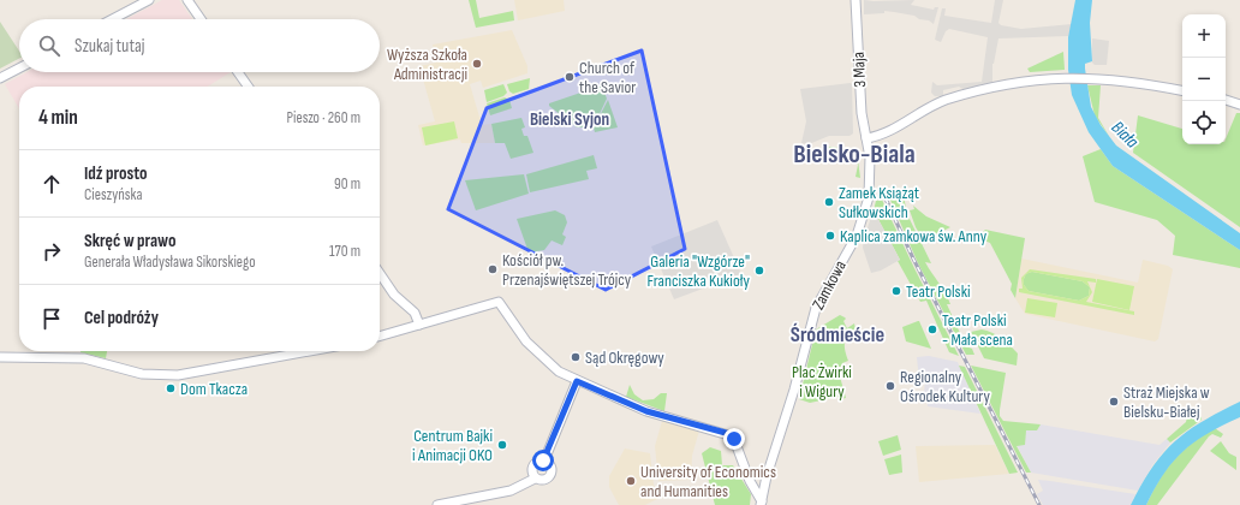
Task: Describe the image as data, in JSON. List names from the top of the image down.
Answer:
{
  "streets": {
    "street": ["3 Maja", "Zamkowa"]
  },
  "crossings": [
    ["3 Maja", "Zamkowa"]
  ],
  "districts": ["Bielski Syjon", "Bielsko-Biala", "Śródmieście"],
  "water": ["Biała"],
  "parks": ["Plac Żwirki i Wigury"],
  "places": [
    "Wyższa Szkoła Administracji",
    "Church of the Savior",
    "Zamek Książąt Sułkowskich",
    "Kaplica zamkowa św. Anny",
    "Kościół pw. Przenajświętszej Trójcy",
    "Galeria \"Wzgórze\" Franciszka Kukioły",
    "Teatr Polski",
    "Teatr Polski - Mała scena",
    "Sąd Okręgowy",
    "Regionalny Ośrodek Kultury",
    "Dom Tkacza",
    "Straż Miejska w Bielsku-Białej",
    "Centrum Bajki i Animacji OKO",
    "University of Economics and Humanities"
  ],
  "page": {
    "map_buttons": ["+", "−"],
    "search": "Szukaj tutaj",
    "heading": ["4 min", "Pieszo · 260 m"],
    "list": [
      ["Idź prosto", "Cieszyńska", "90 m"],
      ["Skręć w prawo", "Generała Władysława Sikorskiego", "170 m"],
      "Cel podróży"
    ]
  }
}
